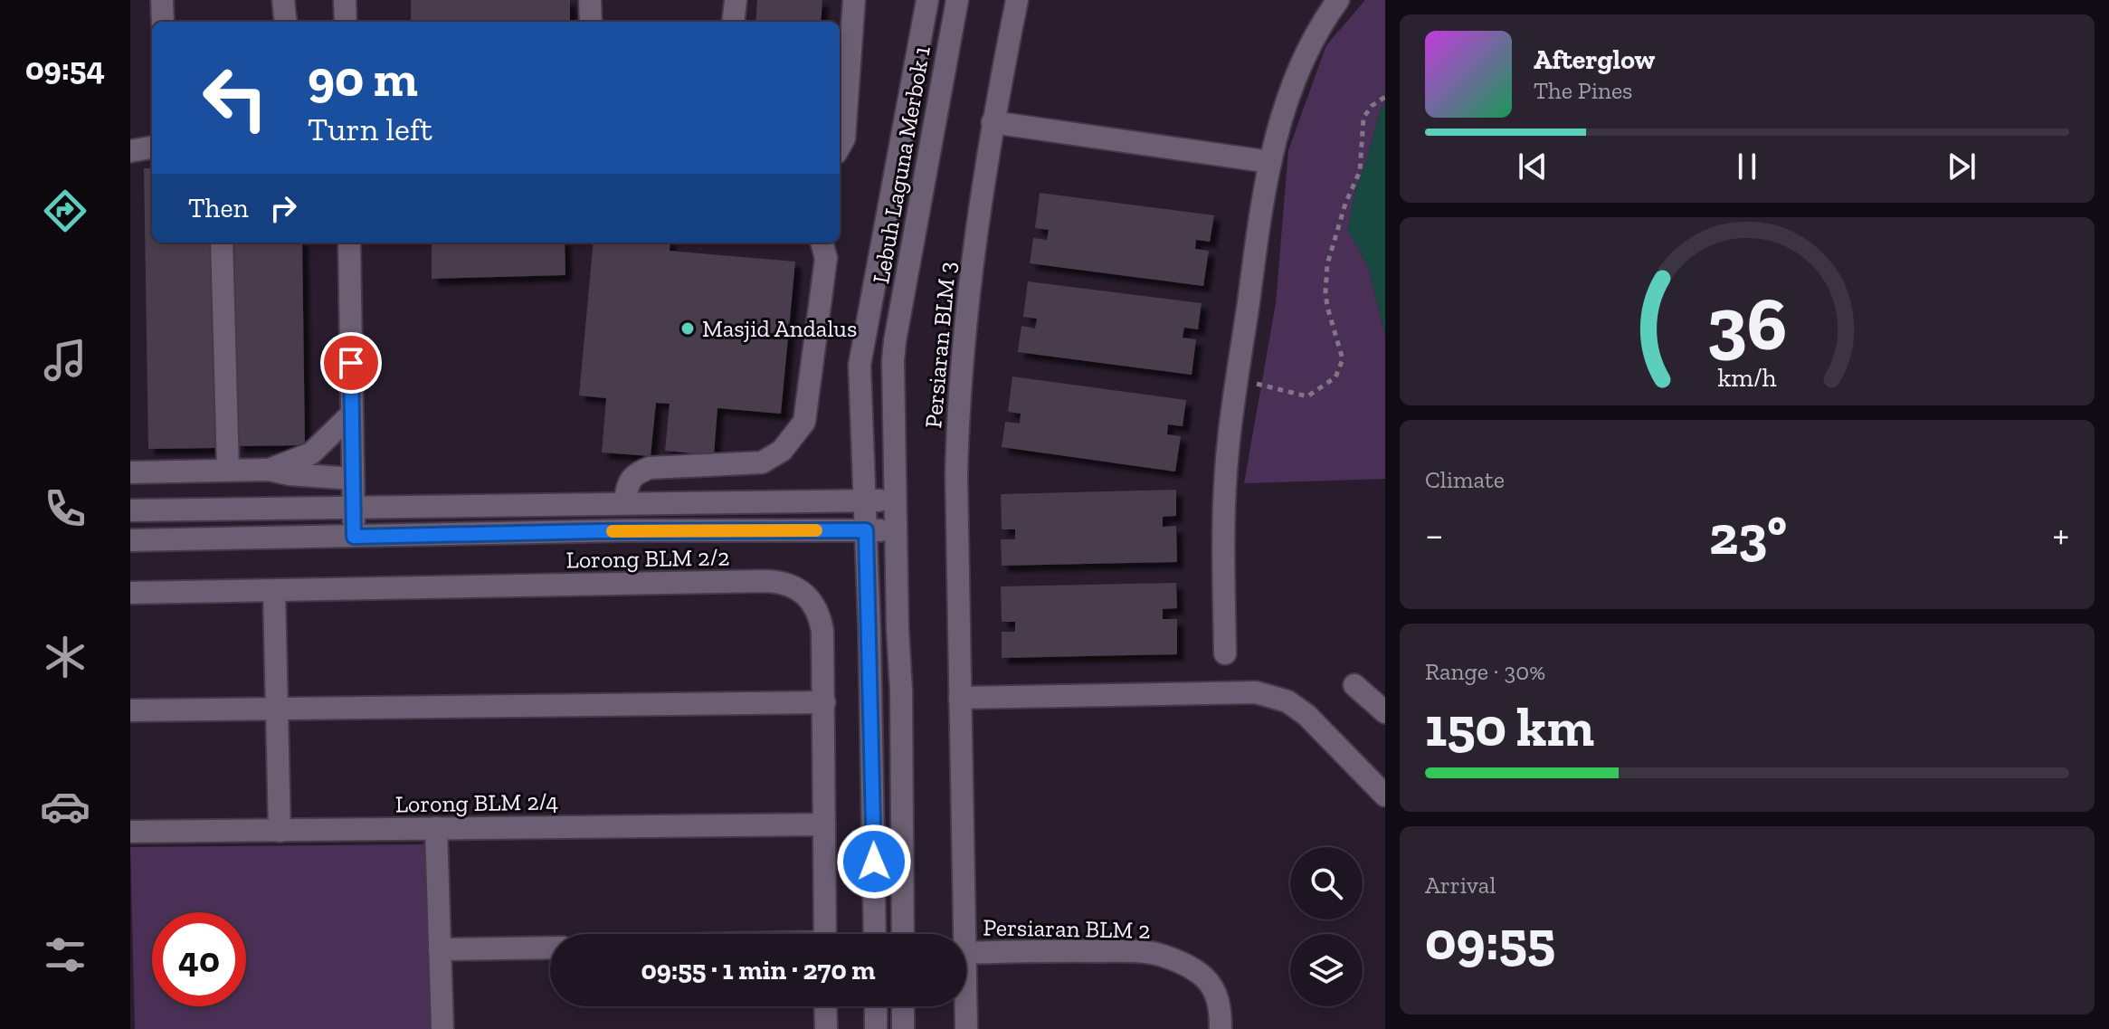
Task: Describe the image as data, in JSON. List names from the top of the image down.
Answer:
{
  "streets": {
    "street": [
      "Lebuh Laguna Merbok 1",
      "Persiaran BLM 3",
      "Lorong BLM 2/2",
      "Lorong BLM 2/4",
      "Persiaran BLM 2"
    ]
  },
  "crossings": [
    ["Lorong BLM 2/2", "Lorong BLM 2/4"]
  ],
  "places": ["Masjid Andalus"],
  "page": {
    "tabs": "09:54",
    "turn": ["90 m", "Turn left"],
    "song": ["Afterglow", "The Pines"],
    "then": "Then",
    "tile": [
      "Climate",
      ["Range · 30%", "150 km"],
      ["Arrival", "09:55"]
    ],
    "heat": ["−", "23°", "+"],
    "limit": "40",
    "trip": "09:55 · 1 min · 270 m",
    "gauge": ["36", "km/h"]
  }
}
